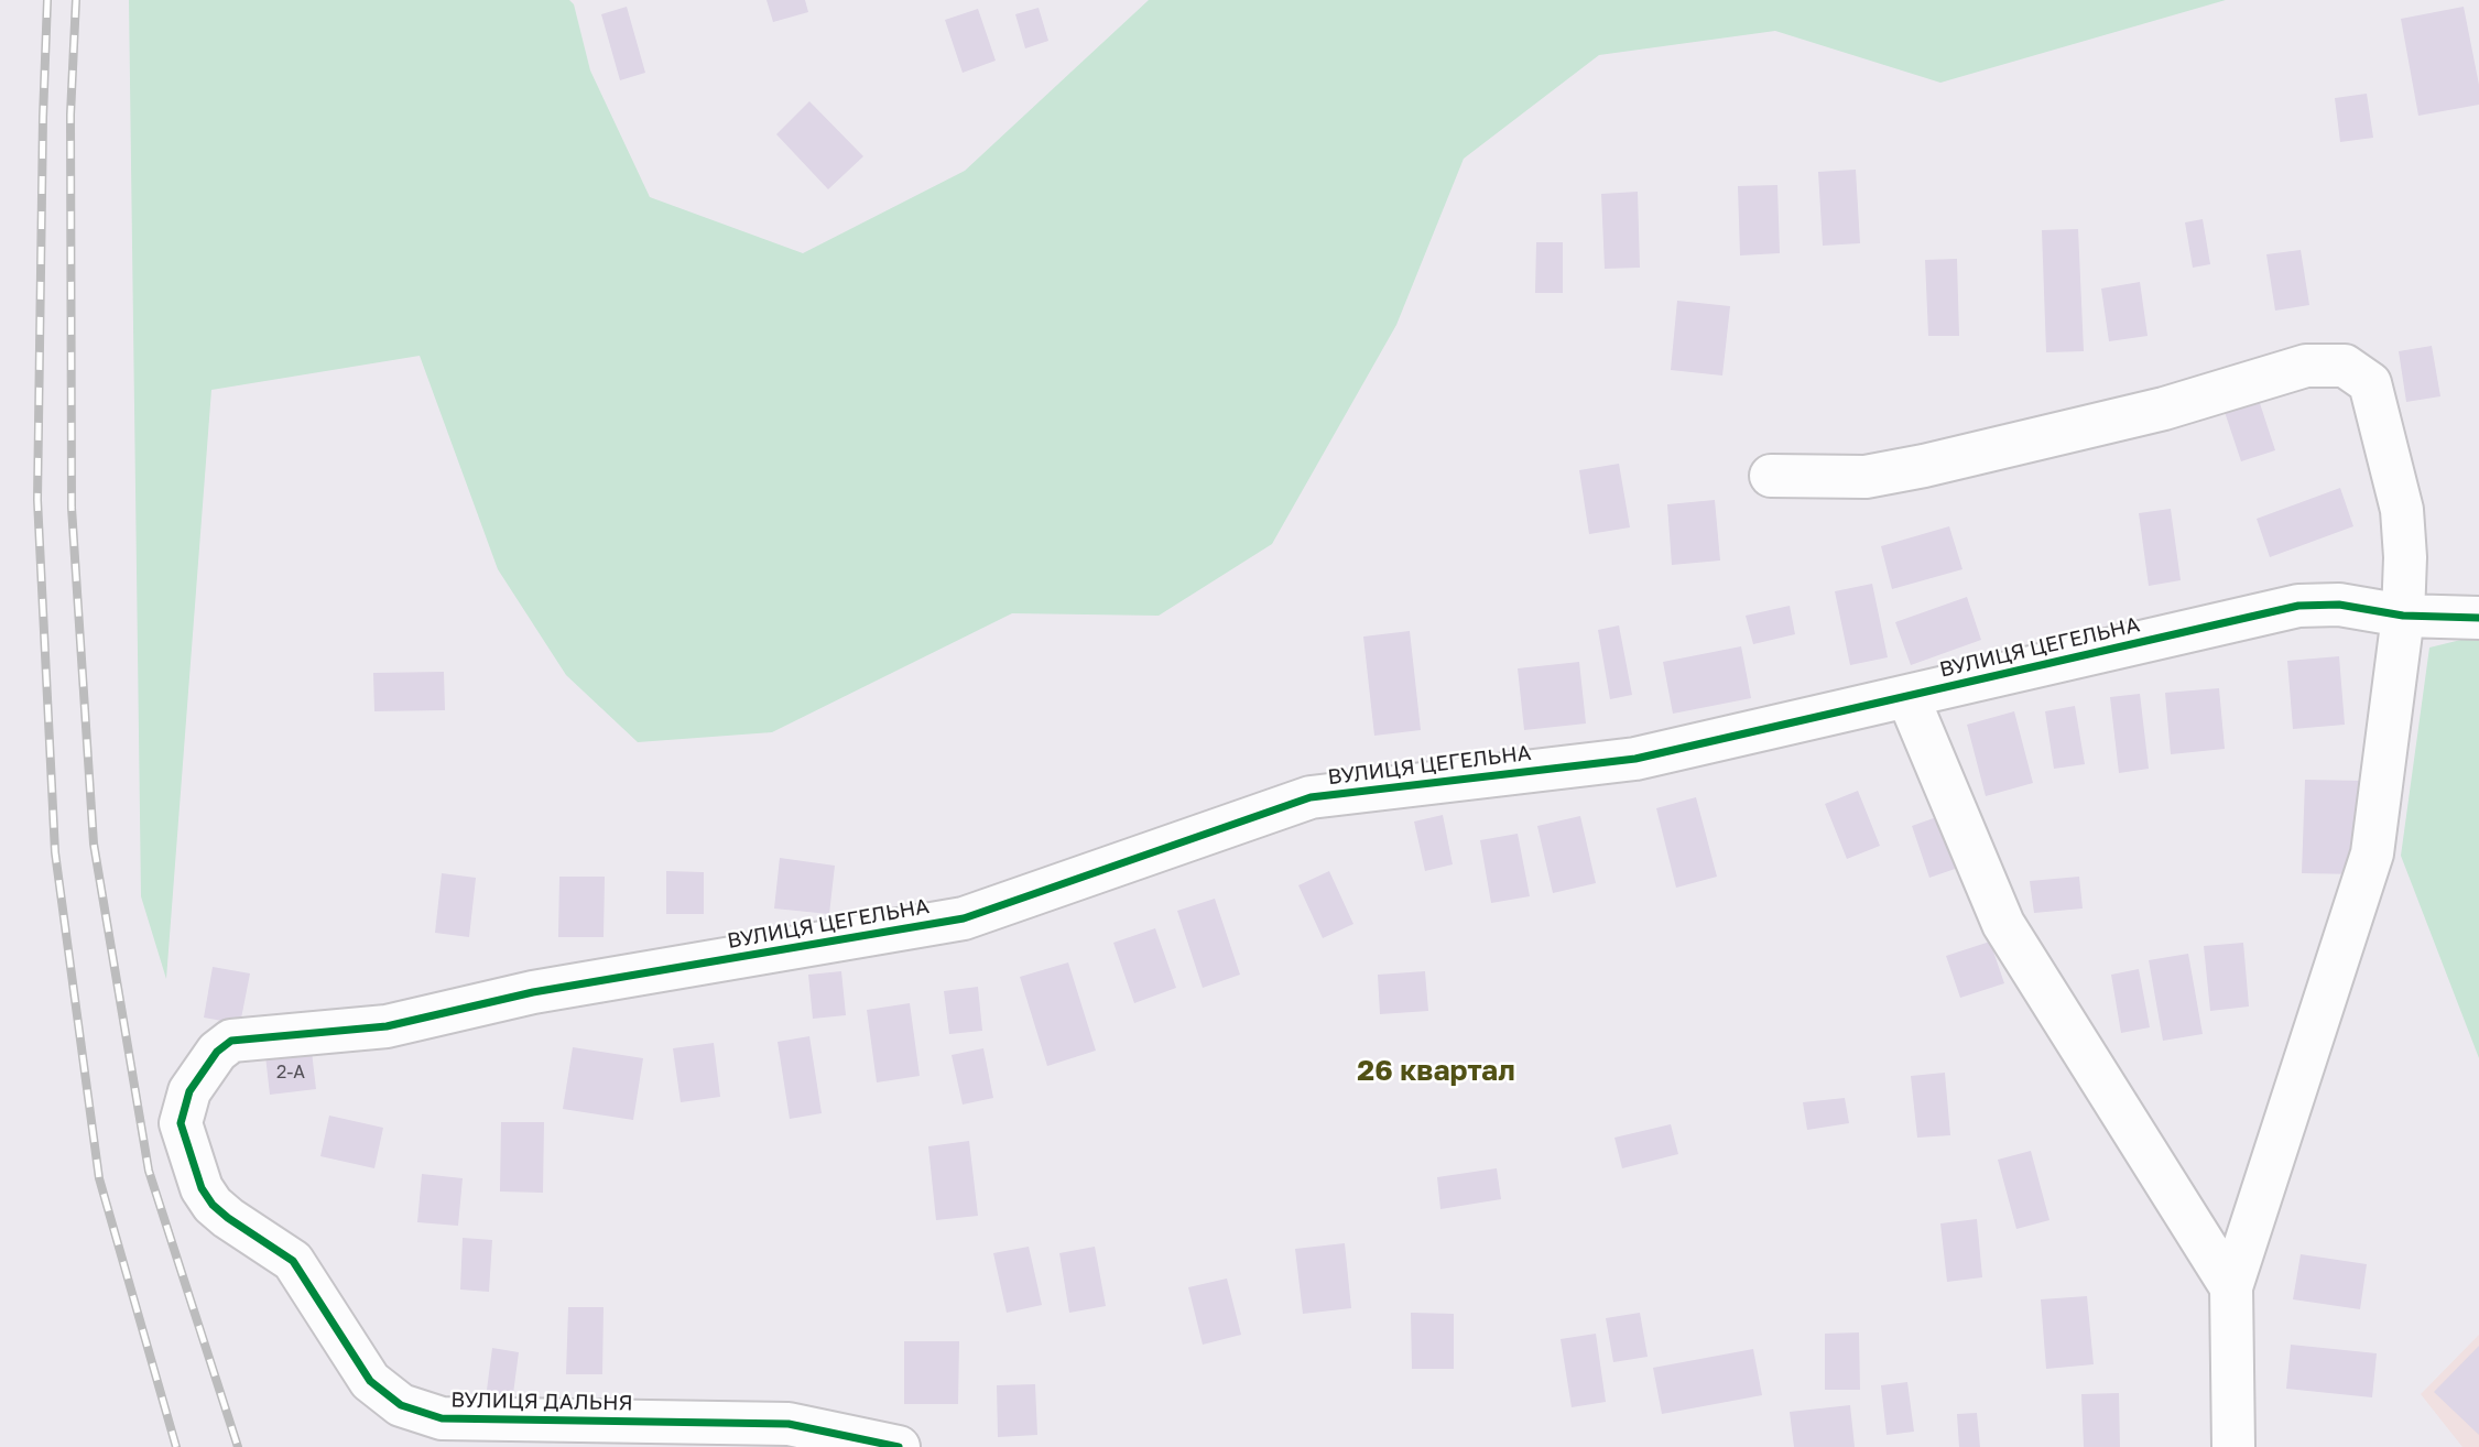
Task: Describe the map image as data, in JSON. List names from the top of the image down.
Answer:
{
  "streets": {
    "street": ["ВУЛИЦЯ ЦЕГЕЛЬНА", "ВУЛИЦЯ ДАЛЬНЯ"]
  },
  "crossings": [
    ["ВУЛИЦЯ ЦЕГЕЛЬНА", "ВУЛИЦЯ ДАЛЬНЯ"]
  ],
  "districts": ["26 квартал"],
  "house_numbers": ["2-А"]
}
